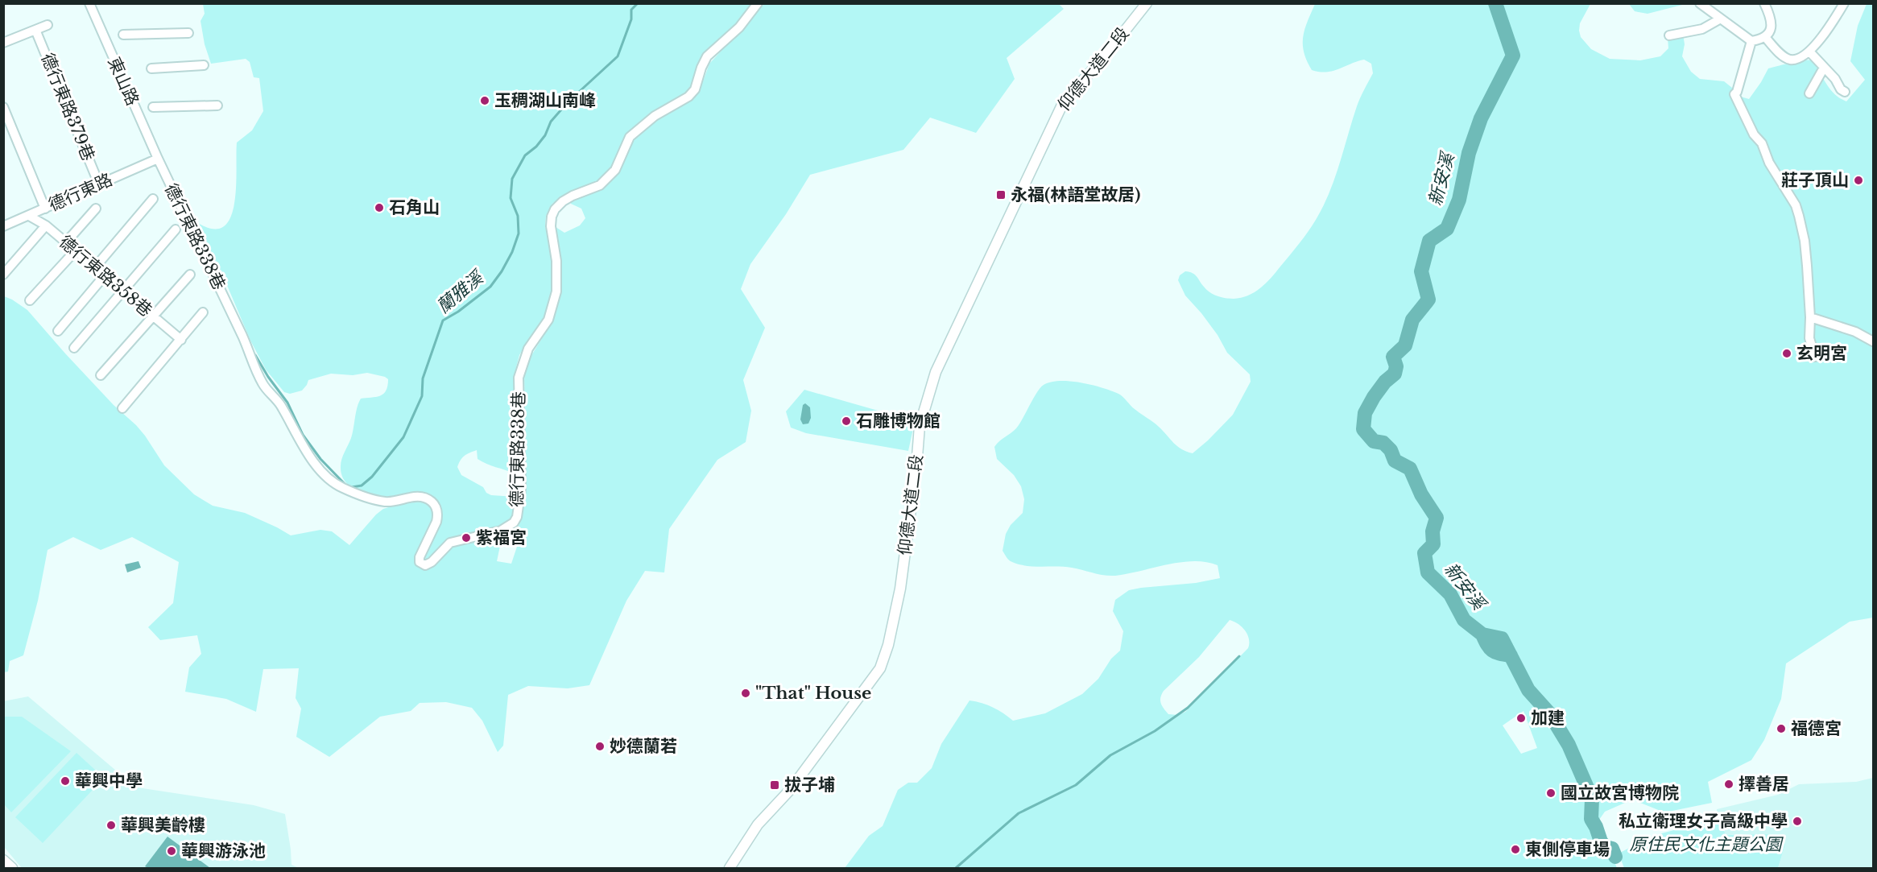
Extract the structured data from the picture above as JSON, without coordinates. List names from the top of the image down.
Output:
{
  "streets": {
    "main road": ["仰德大道二段"],
    "street": [
      "東山路",
      "德行東路379巷",
      "德行東路",
      "德行東路338巷",
      "德行東路358巷"
    ]
  },
  "crossings": [
    ["東山路", "德行東路"],
    ["東山路", "德行東路338巷"],
    ["德行東路379巷", "德行東路"],
    ["德行東路", "德行東路338巷"],
    ["德行東路", "德行東路358巷"]
  ],
  "water": ["新安溪", "蘭雅溪"],
  "parks": ["原住民文化主題公園"],
  "places": {
    "other": [
      "玉稠湖山南峰",
      "莊子頂山",
      "石角山",
      "玄明宮",
      "石雕博物館",
      "紫福宮",
      "\"That\" House",
      "加建",
      "福德宮",
      "妙德蘭若",
      "華興中學",
      "擇善居",
      "國立故宮博物院",
      "私立衛理女子高級中學",
      "華興美齡樓",
      "東側停車場",
      "華興游泳池"
    ],
    "transit": ["永福(林語堂故居)", "拔子埔"]
  }
}
